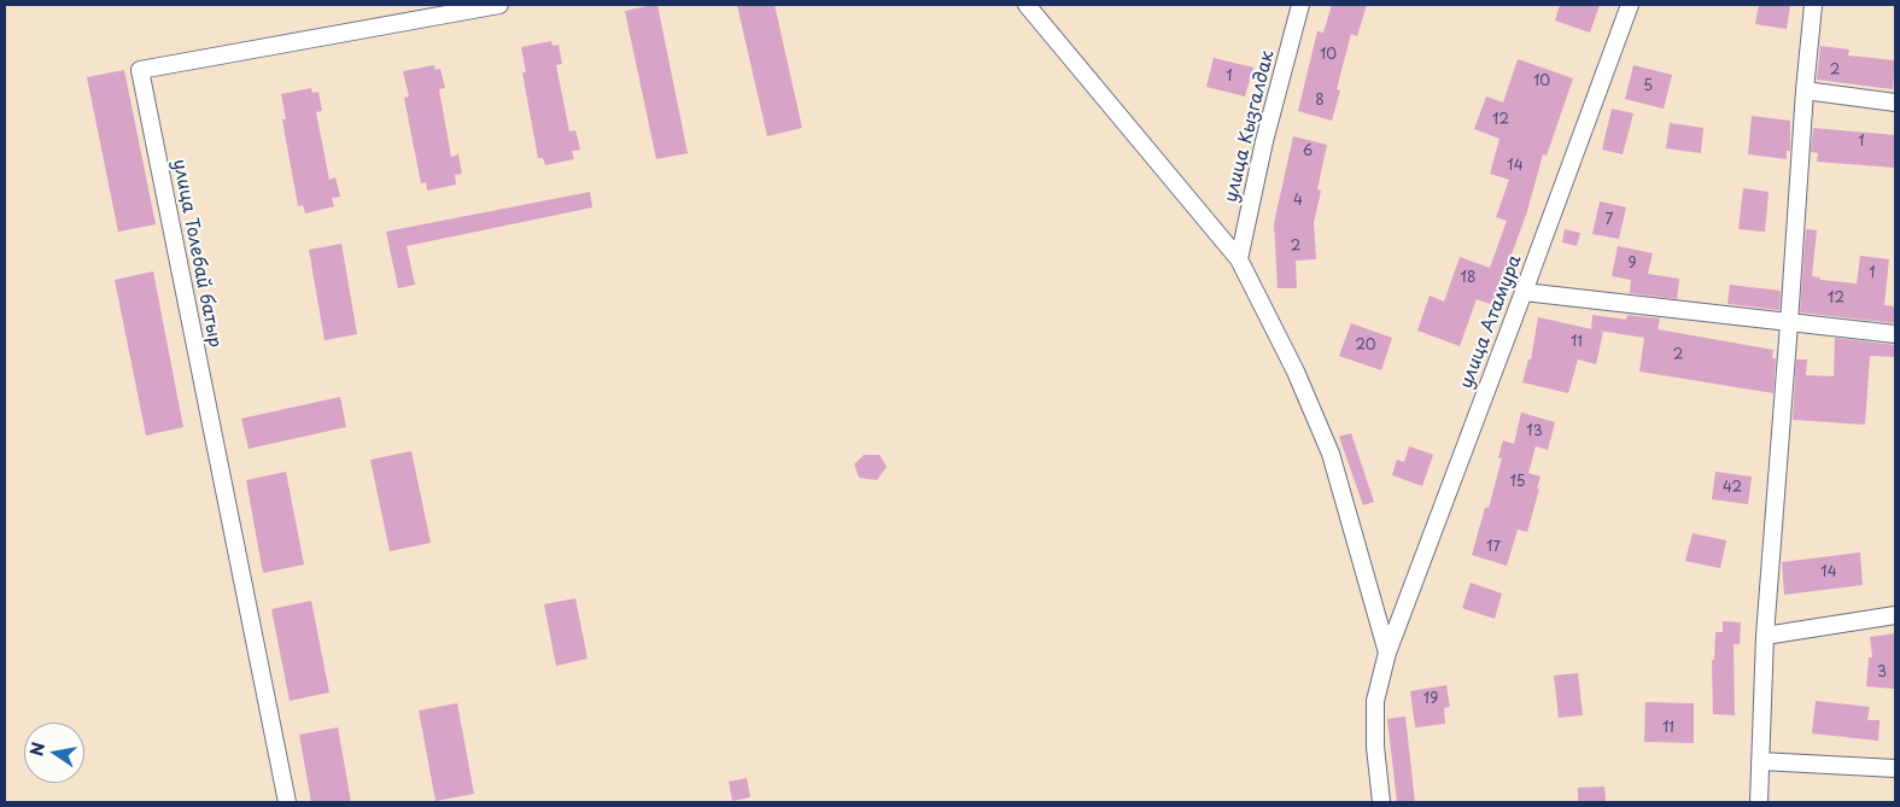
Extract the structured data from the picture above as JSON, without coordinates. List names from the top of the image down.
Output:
{
  "streets": {
    "street": ["улица Кызгалдак", "улица Толебай батыр", "улица Атамура"]
  },
  "house_numbers": [
    "10",
    "2",
    "1",
    "10",
    "5",
    "8",
    "12",
    "1",
    "6",
    "14",
    "4",
    "7",
    "2",
    "9",
    "1",
    "18",
    "12",
    "11",
    "20",
    "2",
    "13",
    "15",
    "42",
    "17",
    "14",
    "3",
    "19",
    "11"
  ],
  "north": "left"
}
